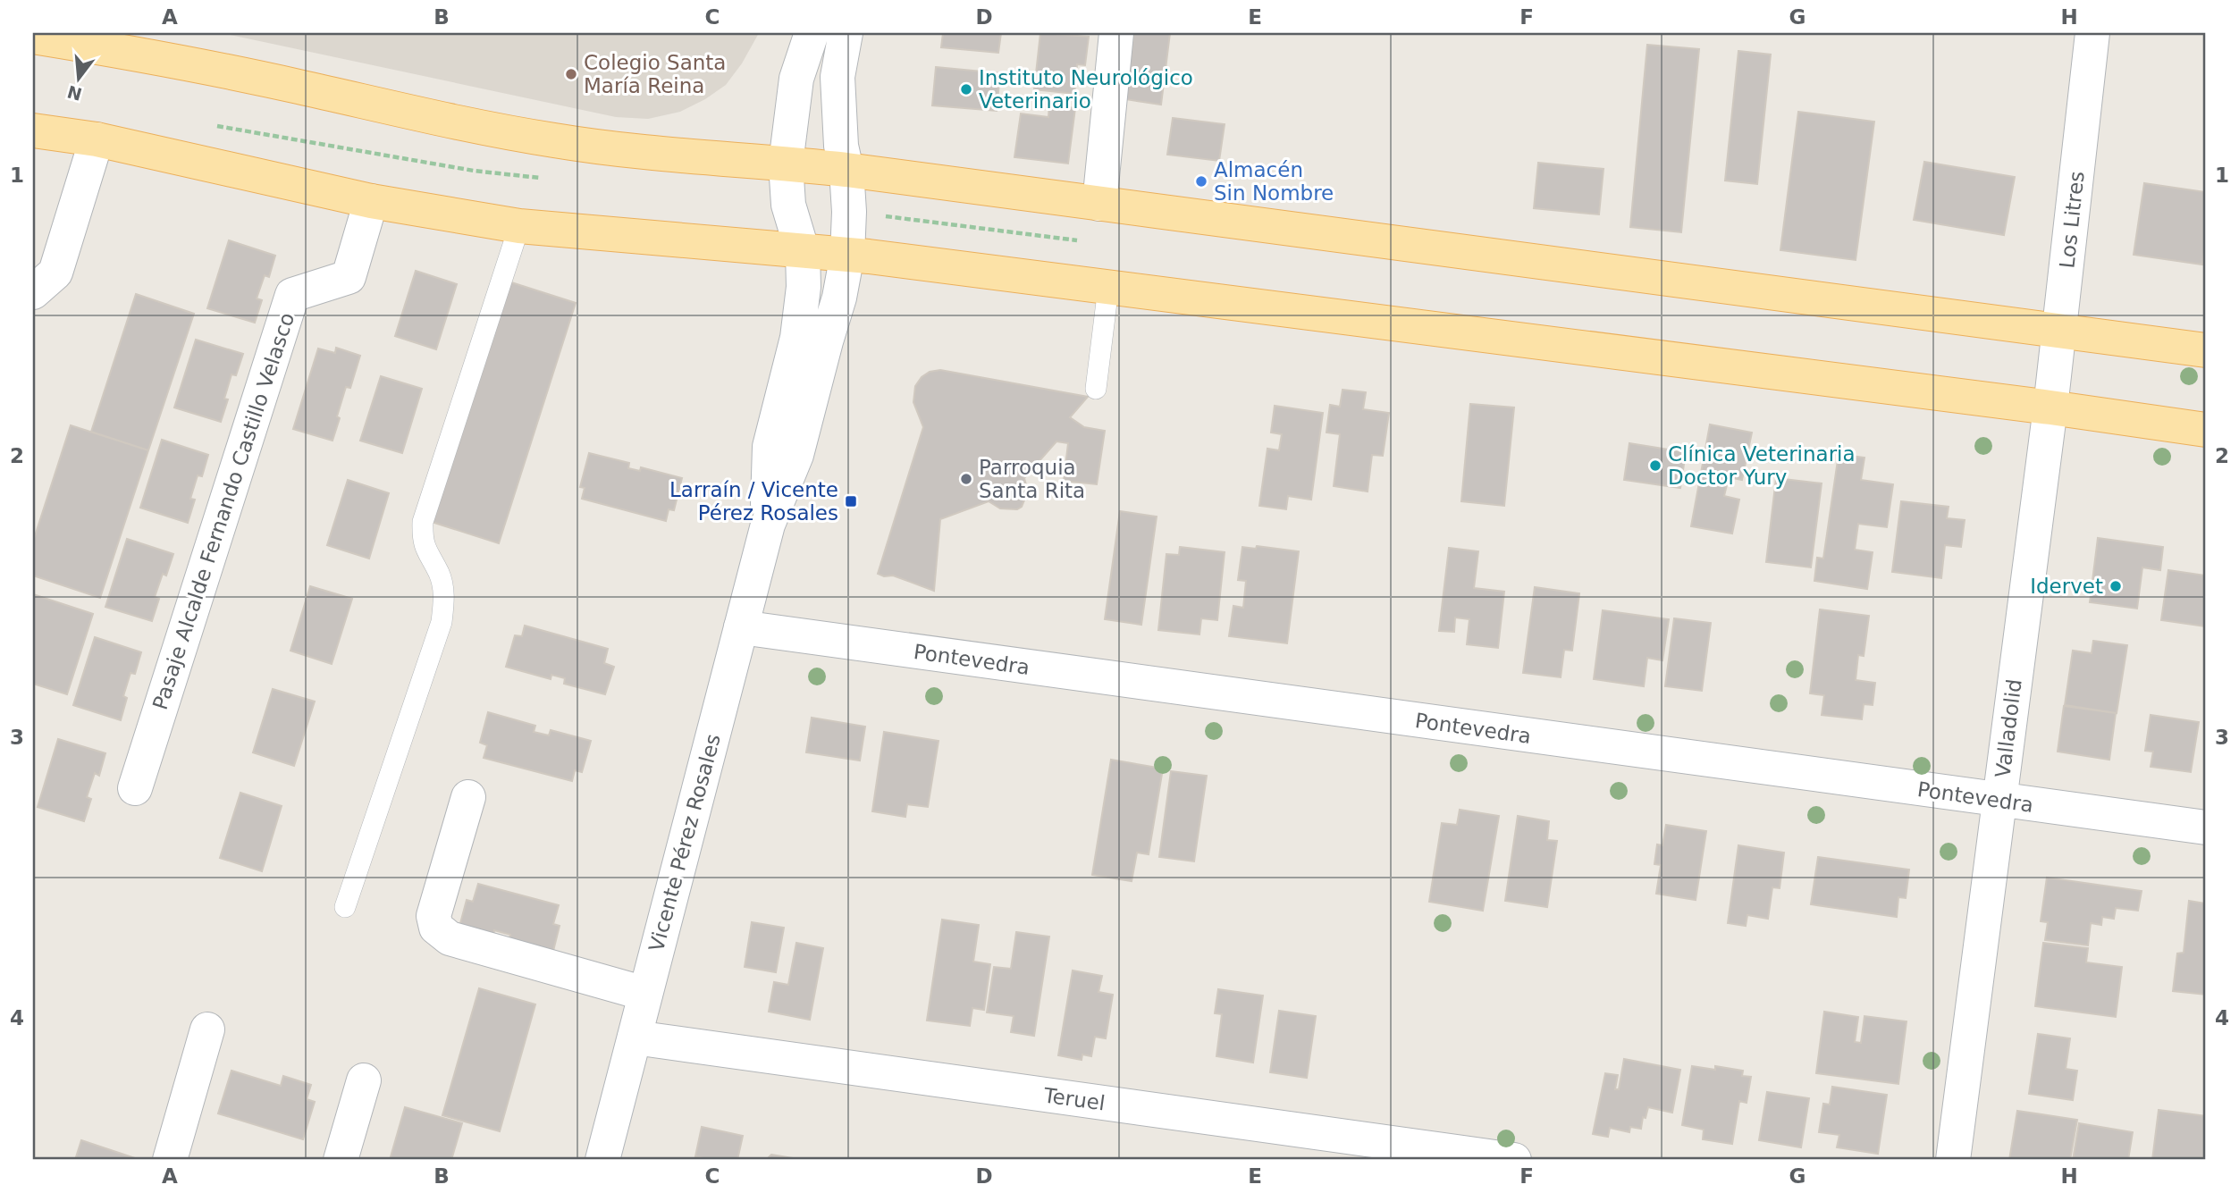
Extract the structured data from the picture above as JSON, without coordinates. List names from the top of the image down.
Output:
{
  "streets": {
    "street": [
      "Los Litres",
      "Pasaje Alcalde Fernando Castillo Velasco",
      "Pontevedra",
      "Valladolid",
      "Vicente Pérez Rosales",
      "Teruel"
    ]
  },
  "crossings": [
    ["Los Litres", "Valladolid"],
    ["Pontevedra", "Valladolid"],
    ["Pontevedra", "Vicente Pérez Rosales"],
    ["Vicente Pérez Rosales", "Teruel"]
  ],
  "places": {
    "other": [
      "Colegio Santa María Reina",
      "Instituto Neurológico Veterinario",
      "Almacén Sin Nombre",
      "Clínica Veterinaria Doctor Yury",
      "Parroquia Santa Rita",
      "Idervet"
    ],
    "transit": ["Larraín / Vicente Pérez Rosales"]
  },
  "north": "bottom",
  "grid": {
    "columns": [
      "A",
      "B",
      "C",
      "D",
      "E",
      "F",
      "G",
      "H"
    ],
    "rows": [
      "1",
      "2",
      "3",
      "4"
    ]
  }
}
